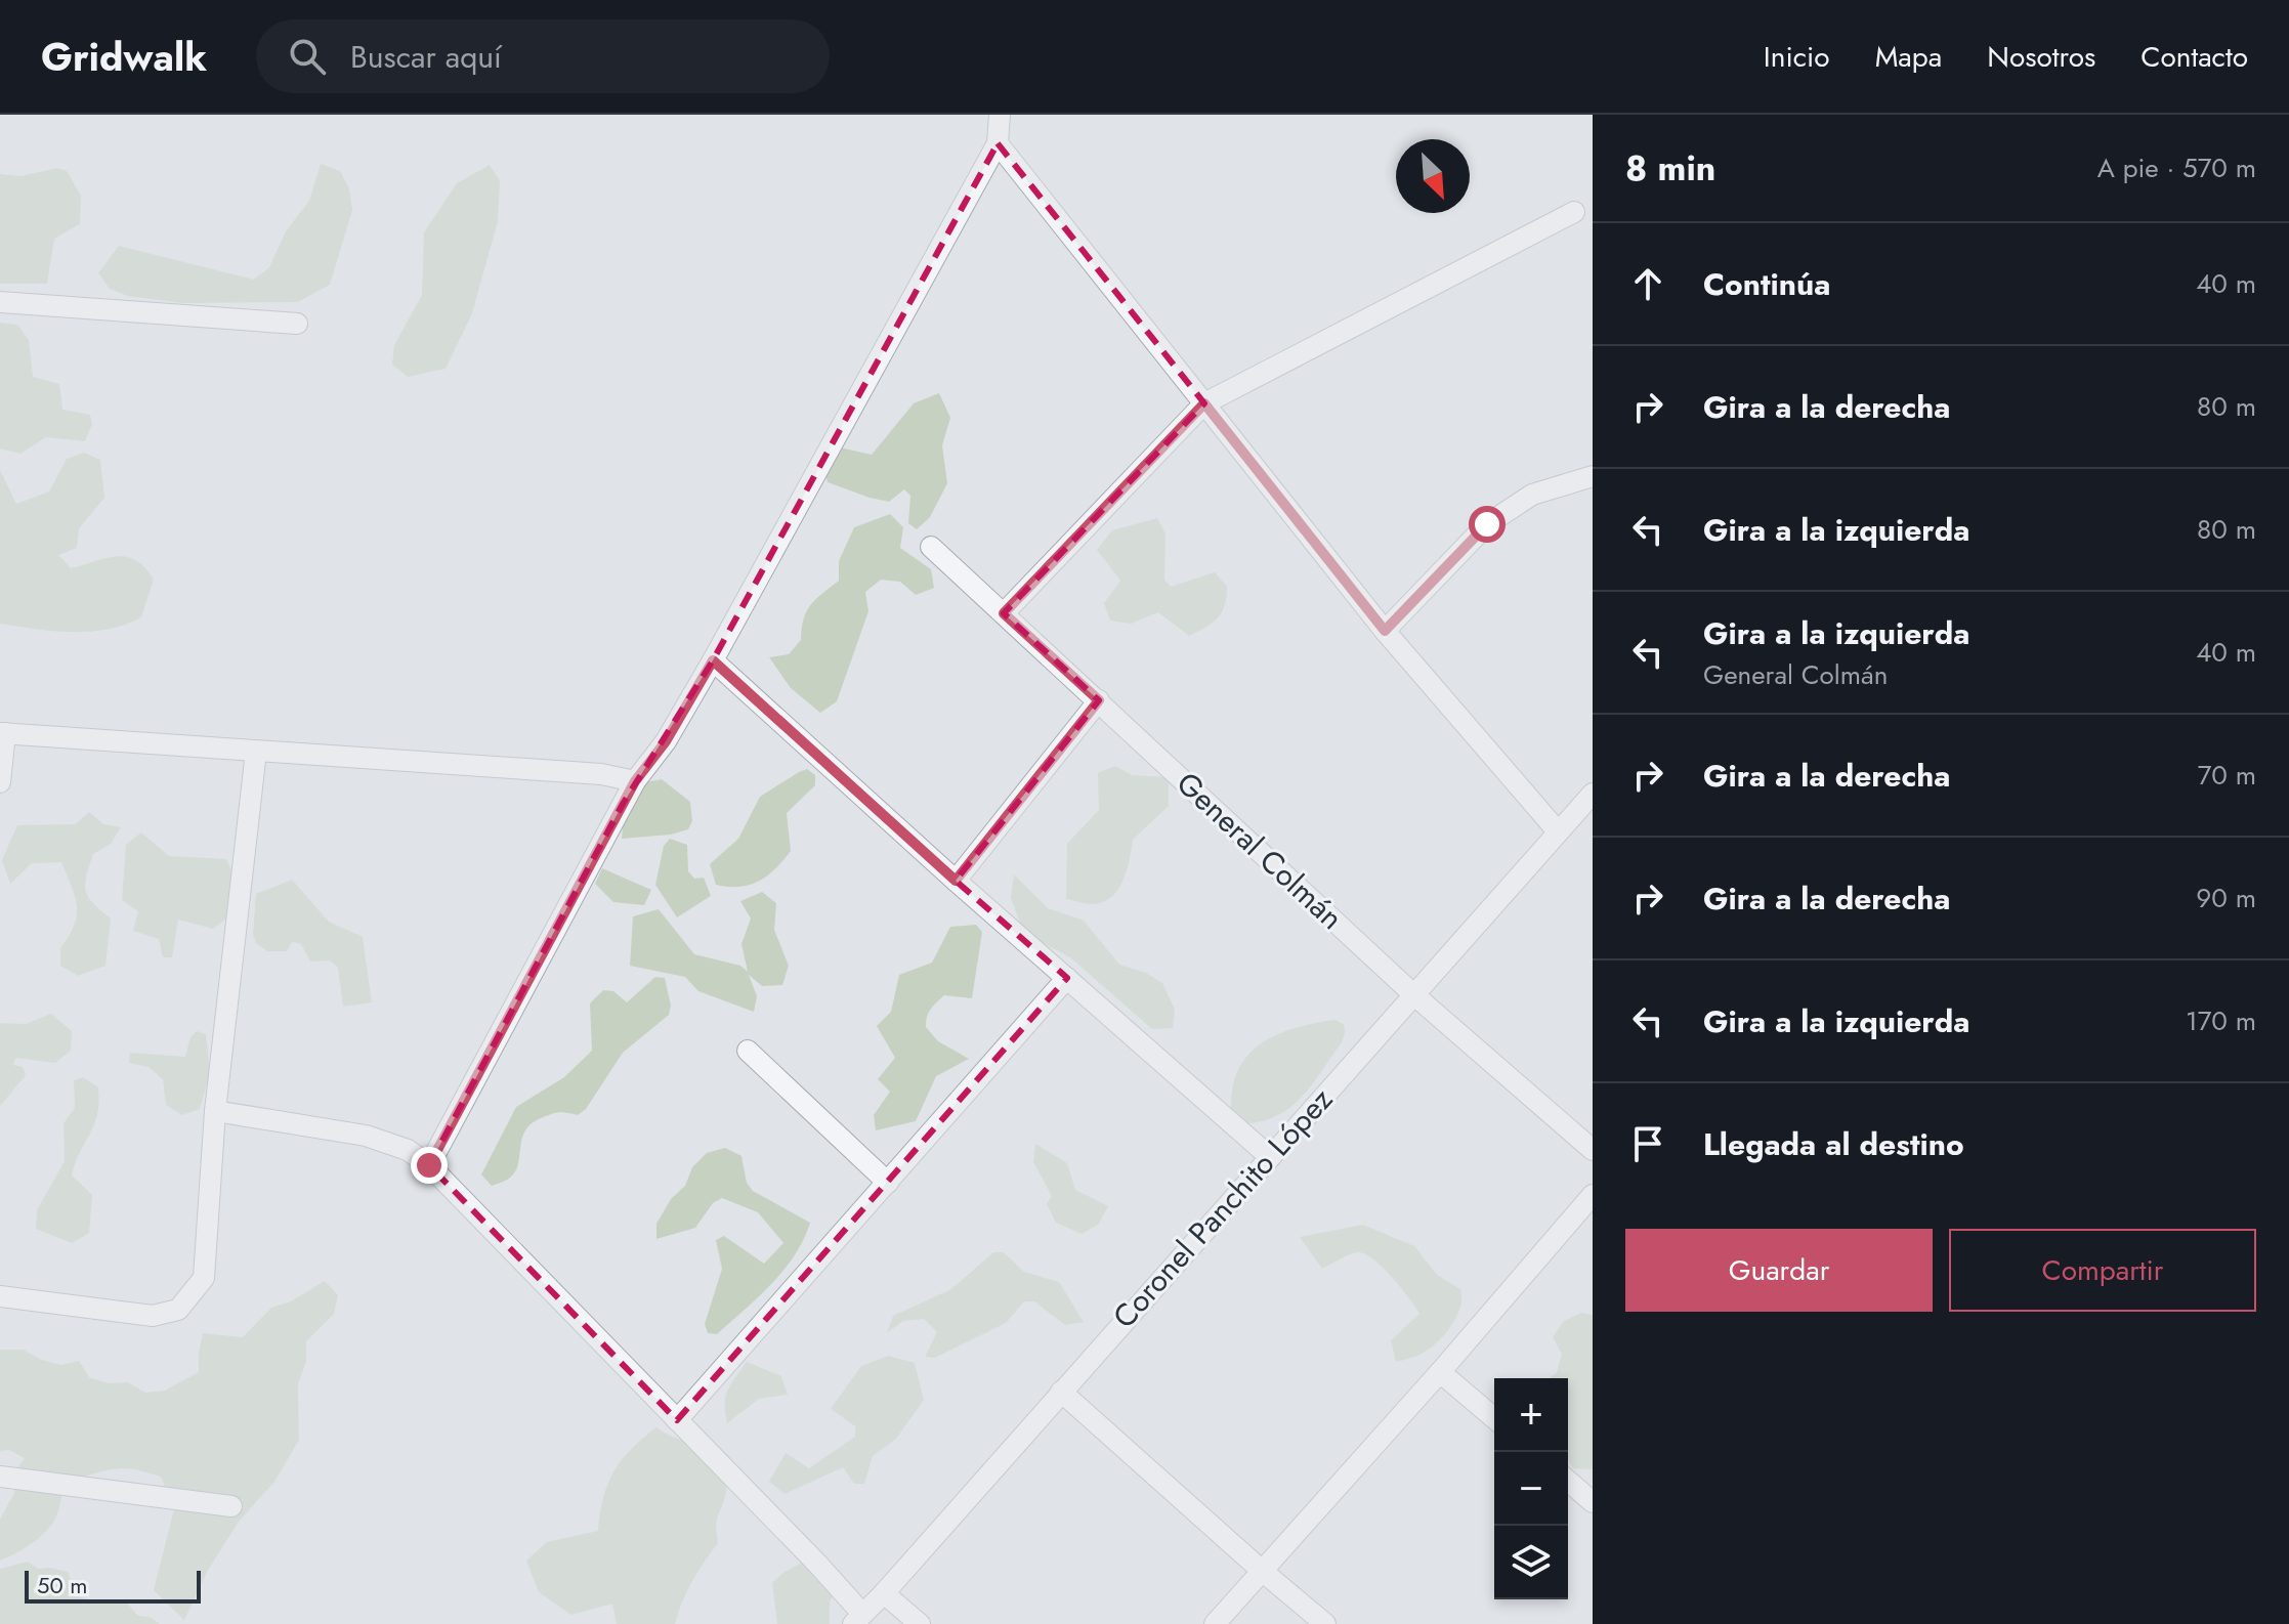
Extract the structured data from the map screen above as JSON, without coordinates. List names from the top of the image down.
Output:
{
  "streets": {
    "street": ["General Colmán", "Coronel Panchito López"]
  },
  "crossings": [
    ["General Colmán", "Coronel Panchito López"]
  ],
  "scale_bar": "50 m",
  "north": "bottom right",
  "page": {
    "header": "Gridwalk",
    "search": "Buscar aquí",
    "nav": [
      "Inicio",
      "Mapa",
      "Nosotros",
      "Contacto"
    ],
    "heading": ["8 min", "A pie · 570 m"],
    "list": [
      ["Continúa", "40 m"],
      ["Gira a la derecha", "80 m"],
      ["Gira a la izquierda", "80 m"],
      ["Gira a la izquierda", "General Colmán", "40 m"],
      ["Gira a la derecha", "70 m"],
      ["Gira a la derecha", "90 m"],
      ["Gira a la izquierda", "170 m"],
      "Llegada al destino"
    ],
    "buttons": ["Guardar", "Compartir"],
    "map_buttons": ["+", "−"],
    "scale": "50 m"
  }
}
